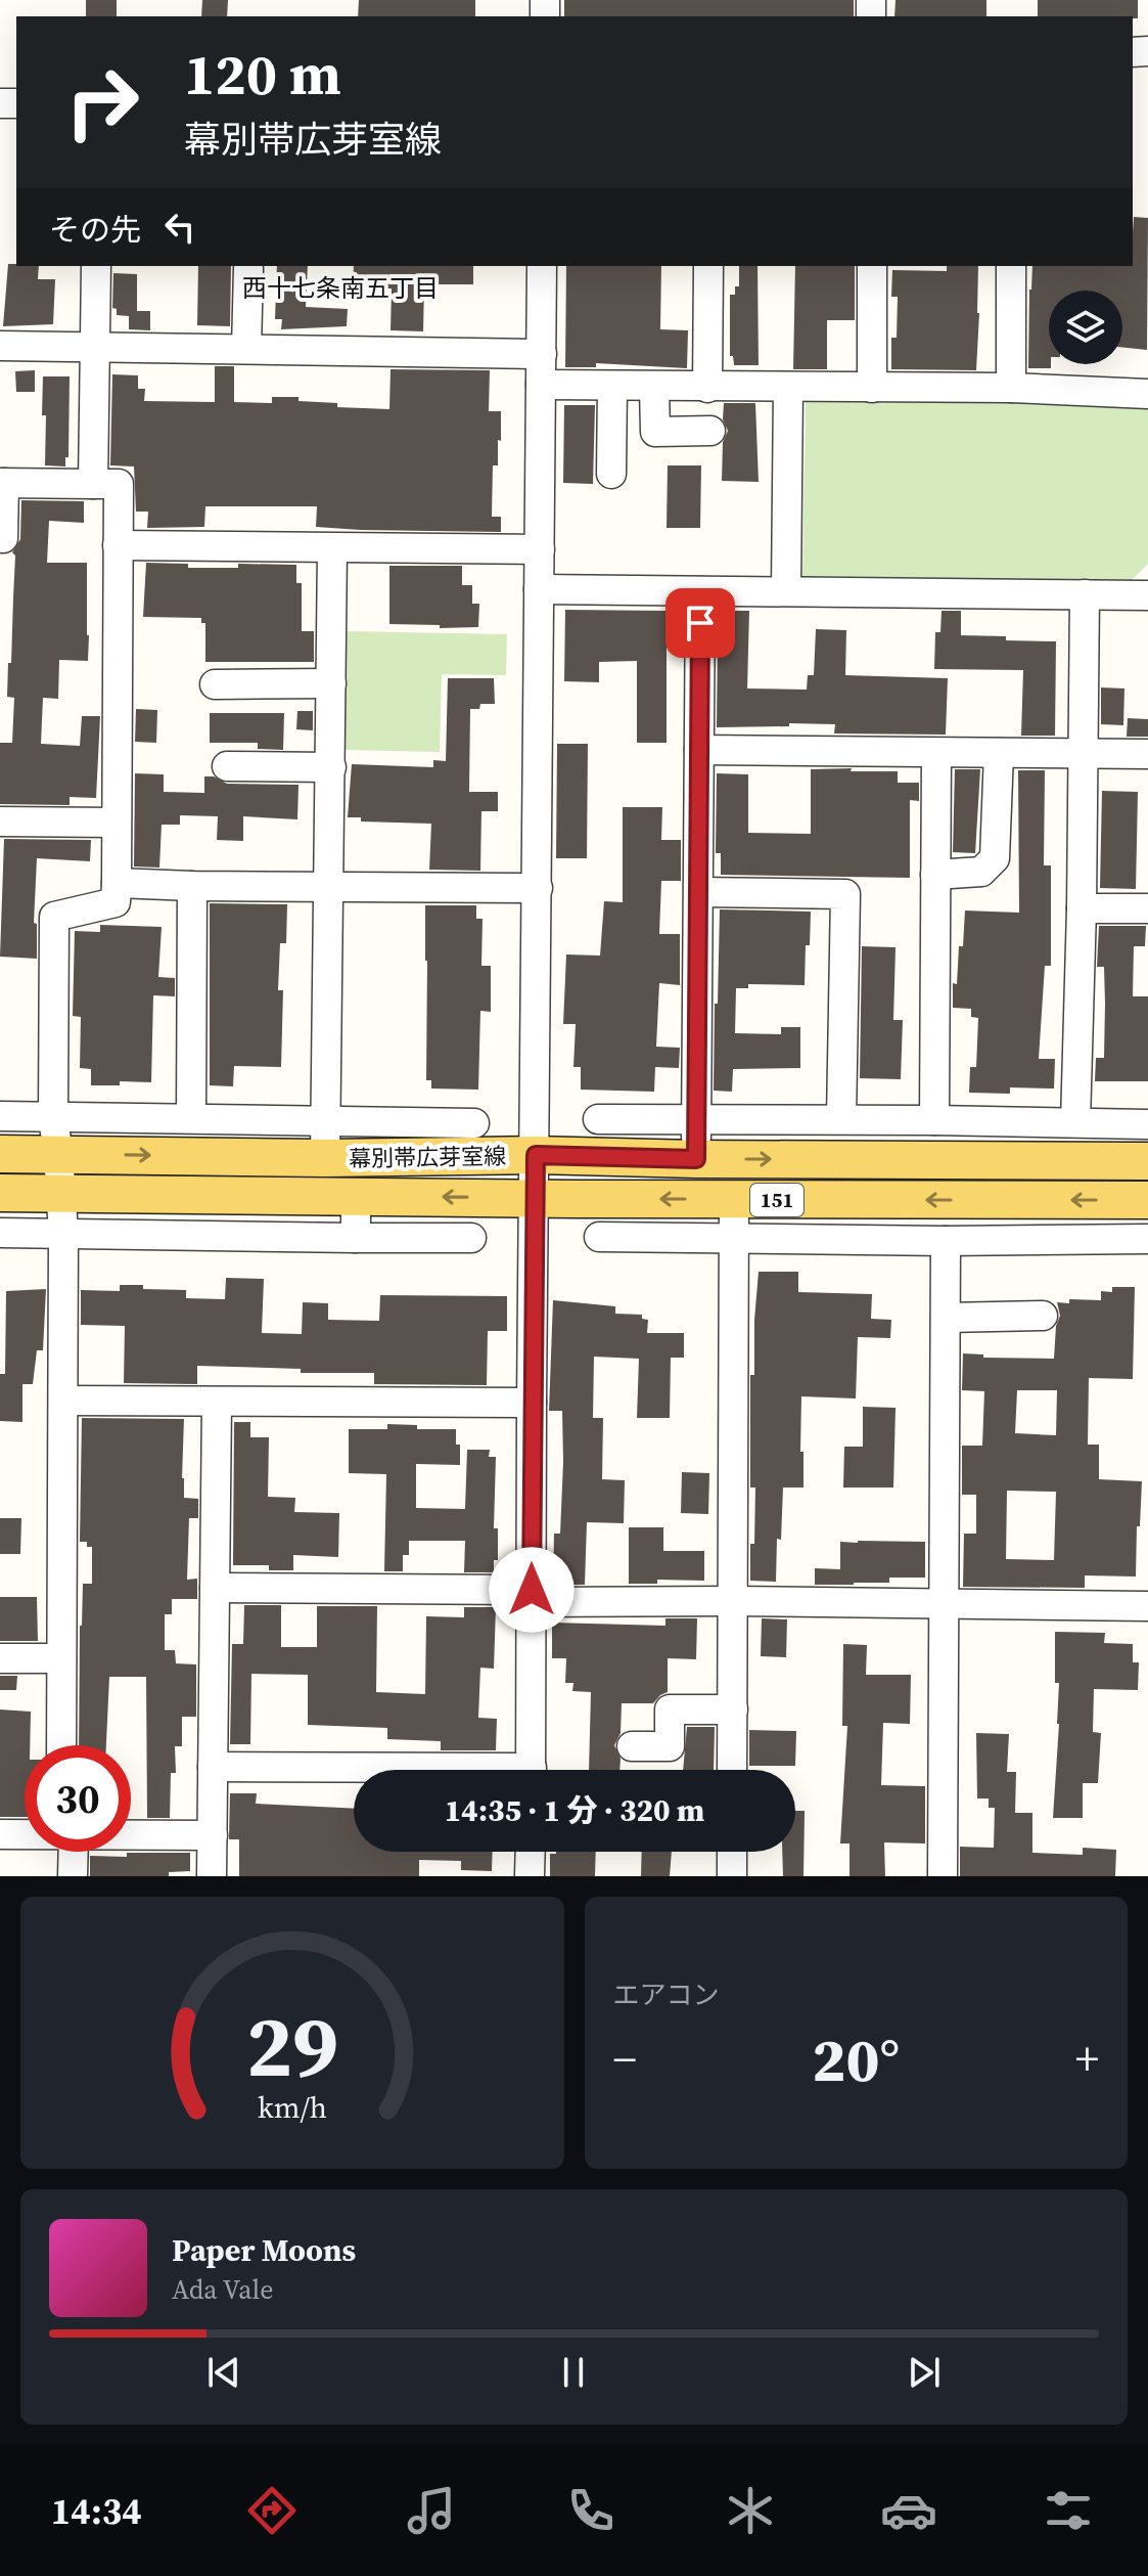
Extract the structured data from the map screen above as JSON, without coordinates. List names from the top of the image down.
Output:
{
  "streets": {
    "main road": ["幕別帯広芽室線", "151"]
  },
  "districts": ["西十七条南五丁目"],
  "page": {
    "turn": ["120 m", "幕別帯広芽室線"],
    "then": "その先",
    "limit": "30",
    "trip": "14:35 · 1 分 · 320 m",
    "tile": "エアコン",
    "heat": ["−", "20°", "+"],
    "song": ["Paper Moons", "Ada Vale"],
    "tabs": "14:34",
    "gauge": ["29", "km/h"]
  }
}
